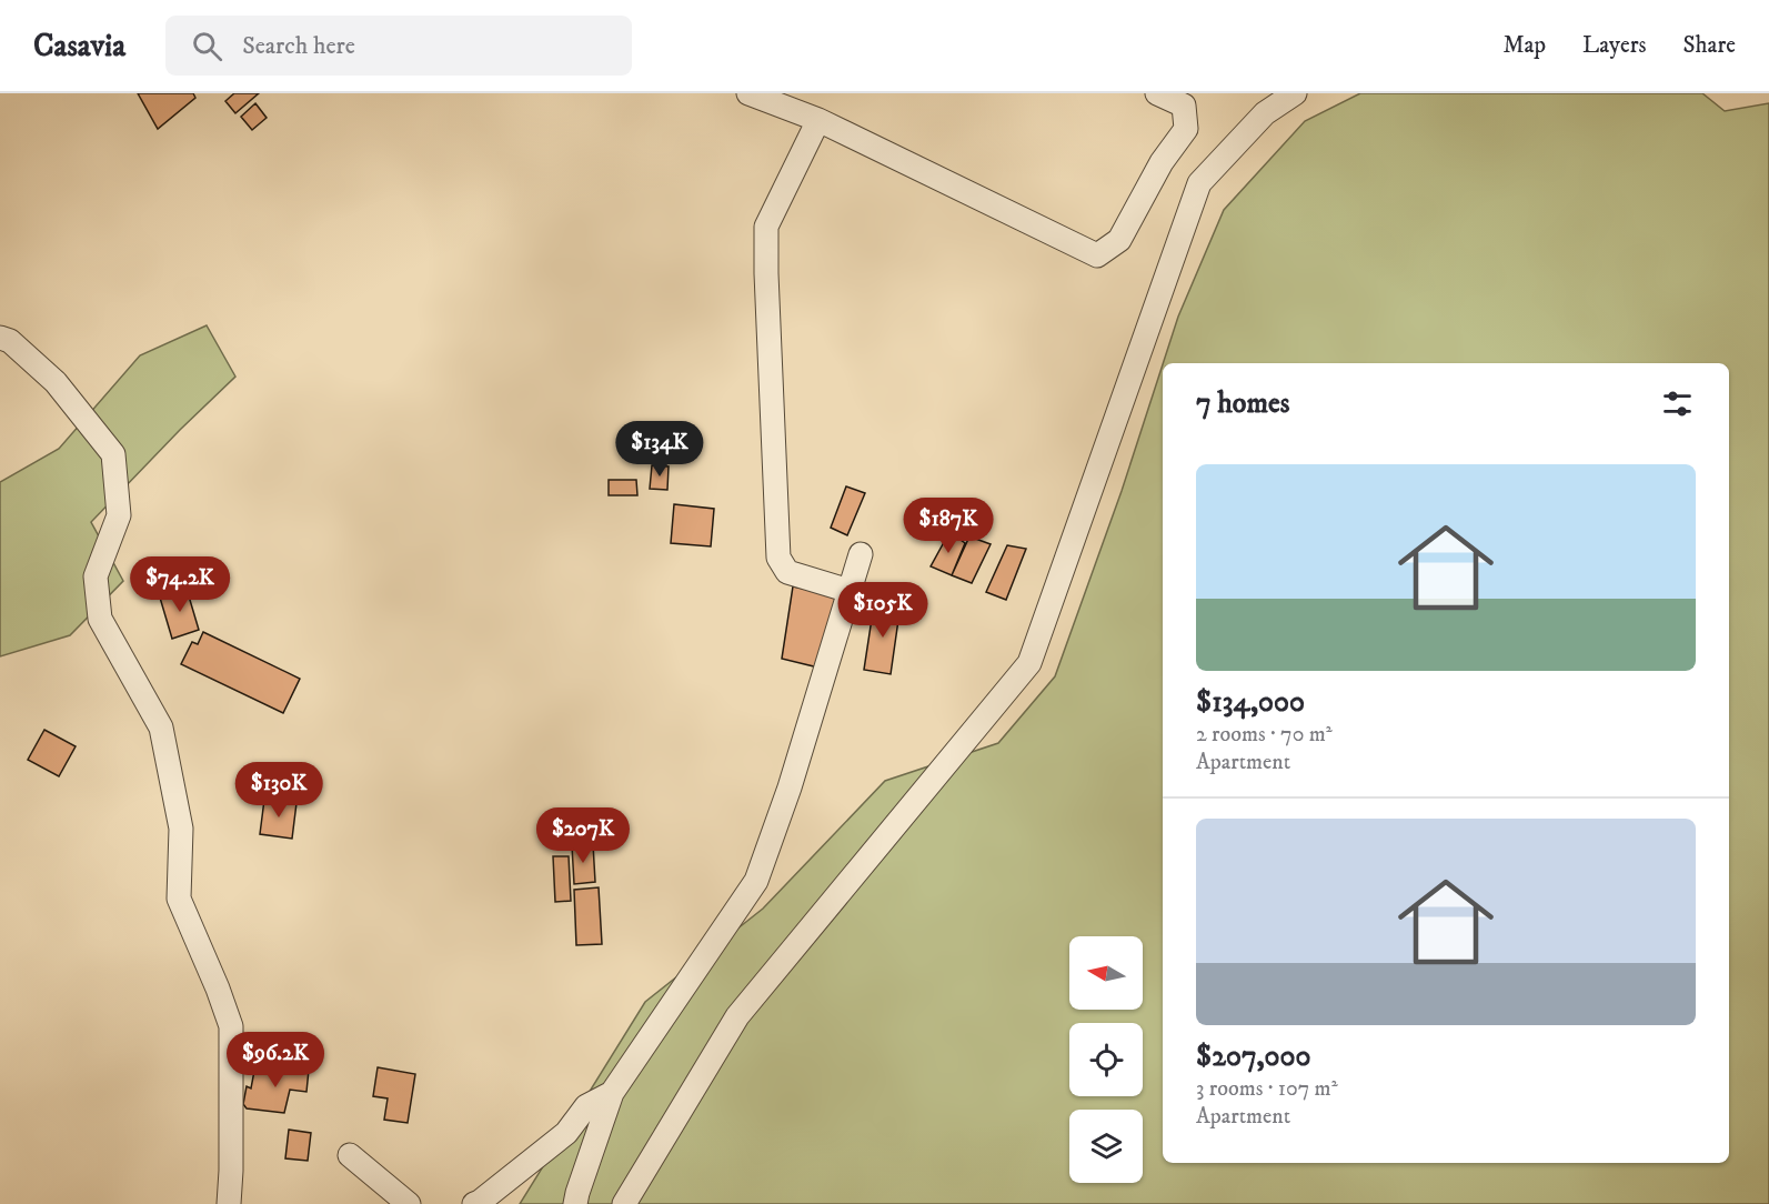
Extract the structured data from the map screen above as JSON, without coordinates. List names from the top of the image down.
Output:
{
  "north": "left",
  "page": {
    "header": "Casavia",
    "search": "Search here",
    "nav": ["Map", "Layers", "Share"],
    "heading": "7 homes",
    "price": [
      "$134K",
      "$187K",
      "$74.2K",
      "$105K",
      "$130K",
      "$207K",
      "$96.2K"
    ],
    "list": [
      {
        "name": "$134,000",
        "note": "2 rooms · 70 m² · Apartment"
      },
      {
        "name": "$207,000",
        "note": "3 rooms · 107 m² · Apartment"
      }
    ]
  }
}
